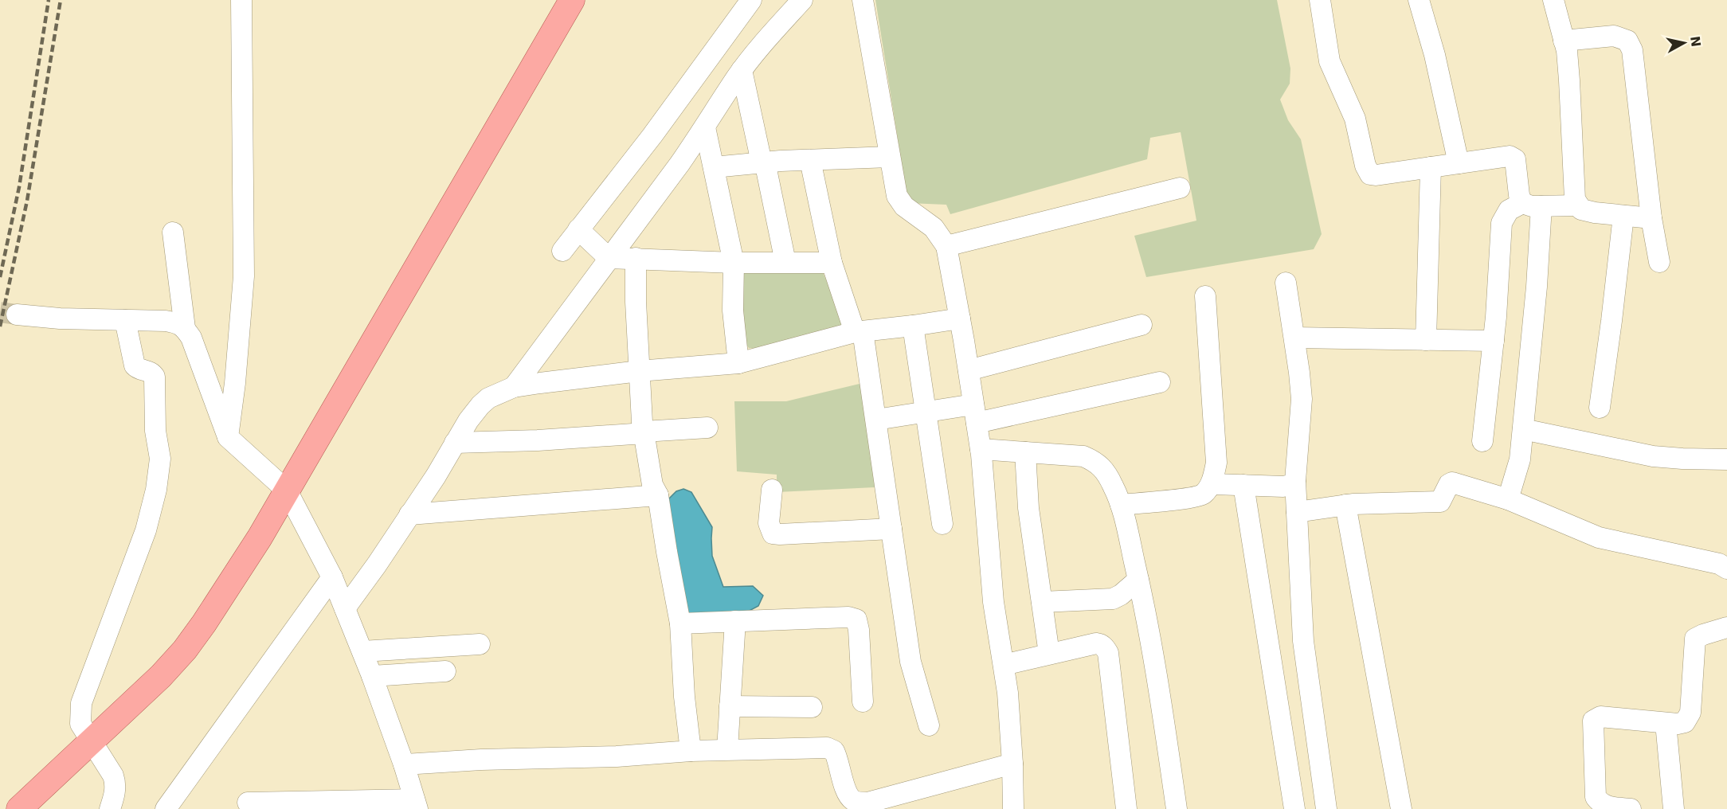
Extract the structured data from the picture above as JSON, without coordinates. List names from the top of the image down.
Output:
{
  "north": "right"
}
